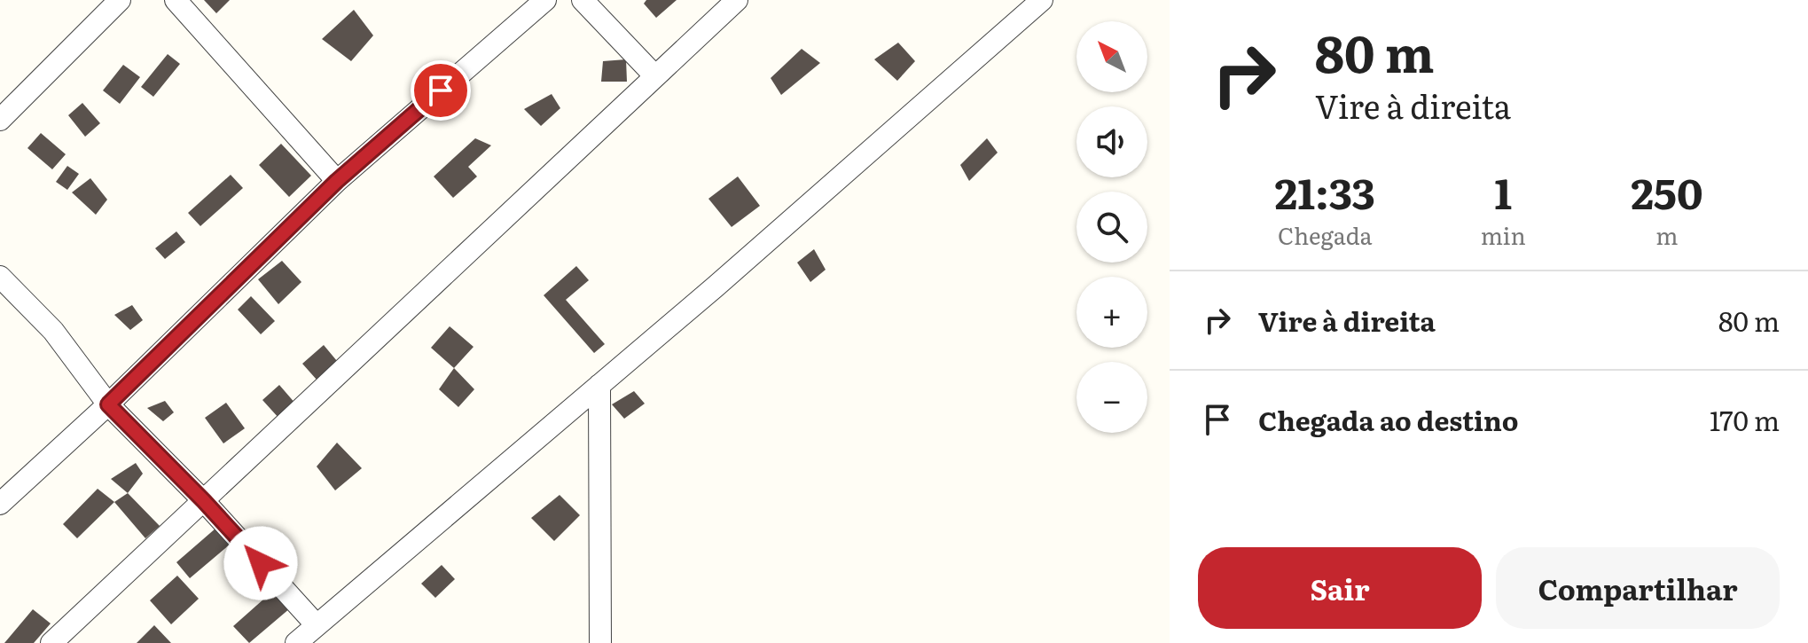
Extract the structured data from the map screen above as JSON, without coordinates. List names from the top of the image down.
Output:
{
  "north": "top left",
  "page": {
    "turn": ["80 m", "Vire à direita"],
    "map_buttons": ["+", "−"],
    "eta": [
      "21:33",
      "Chegada",
      "1",
      "min",
      "250",
      "m"
    ],
    "list": [
      {
        "name": "Vire à direita",
        "value": "80 m"
      },
      {
        "name": "Chegada ao destino",
        "value": "170 m"
      }
    ],
    "buttons": ["Sair", "Compartilhar"]
  }
}
